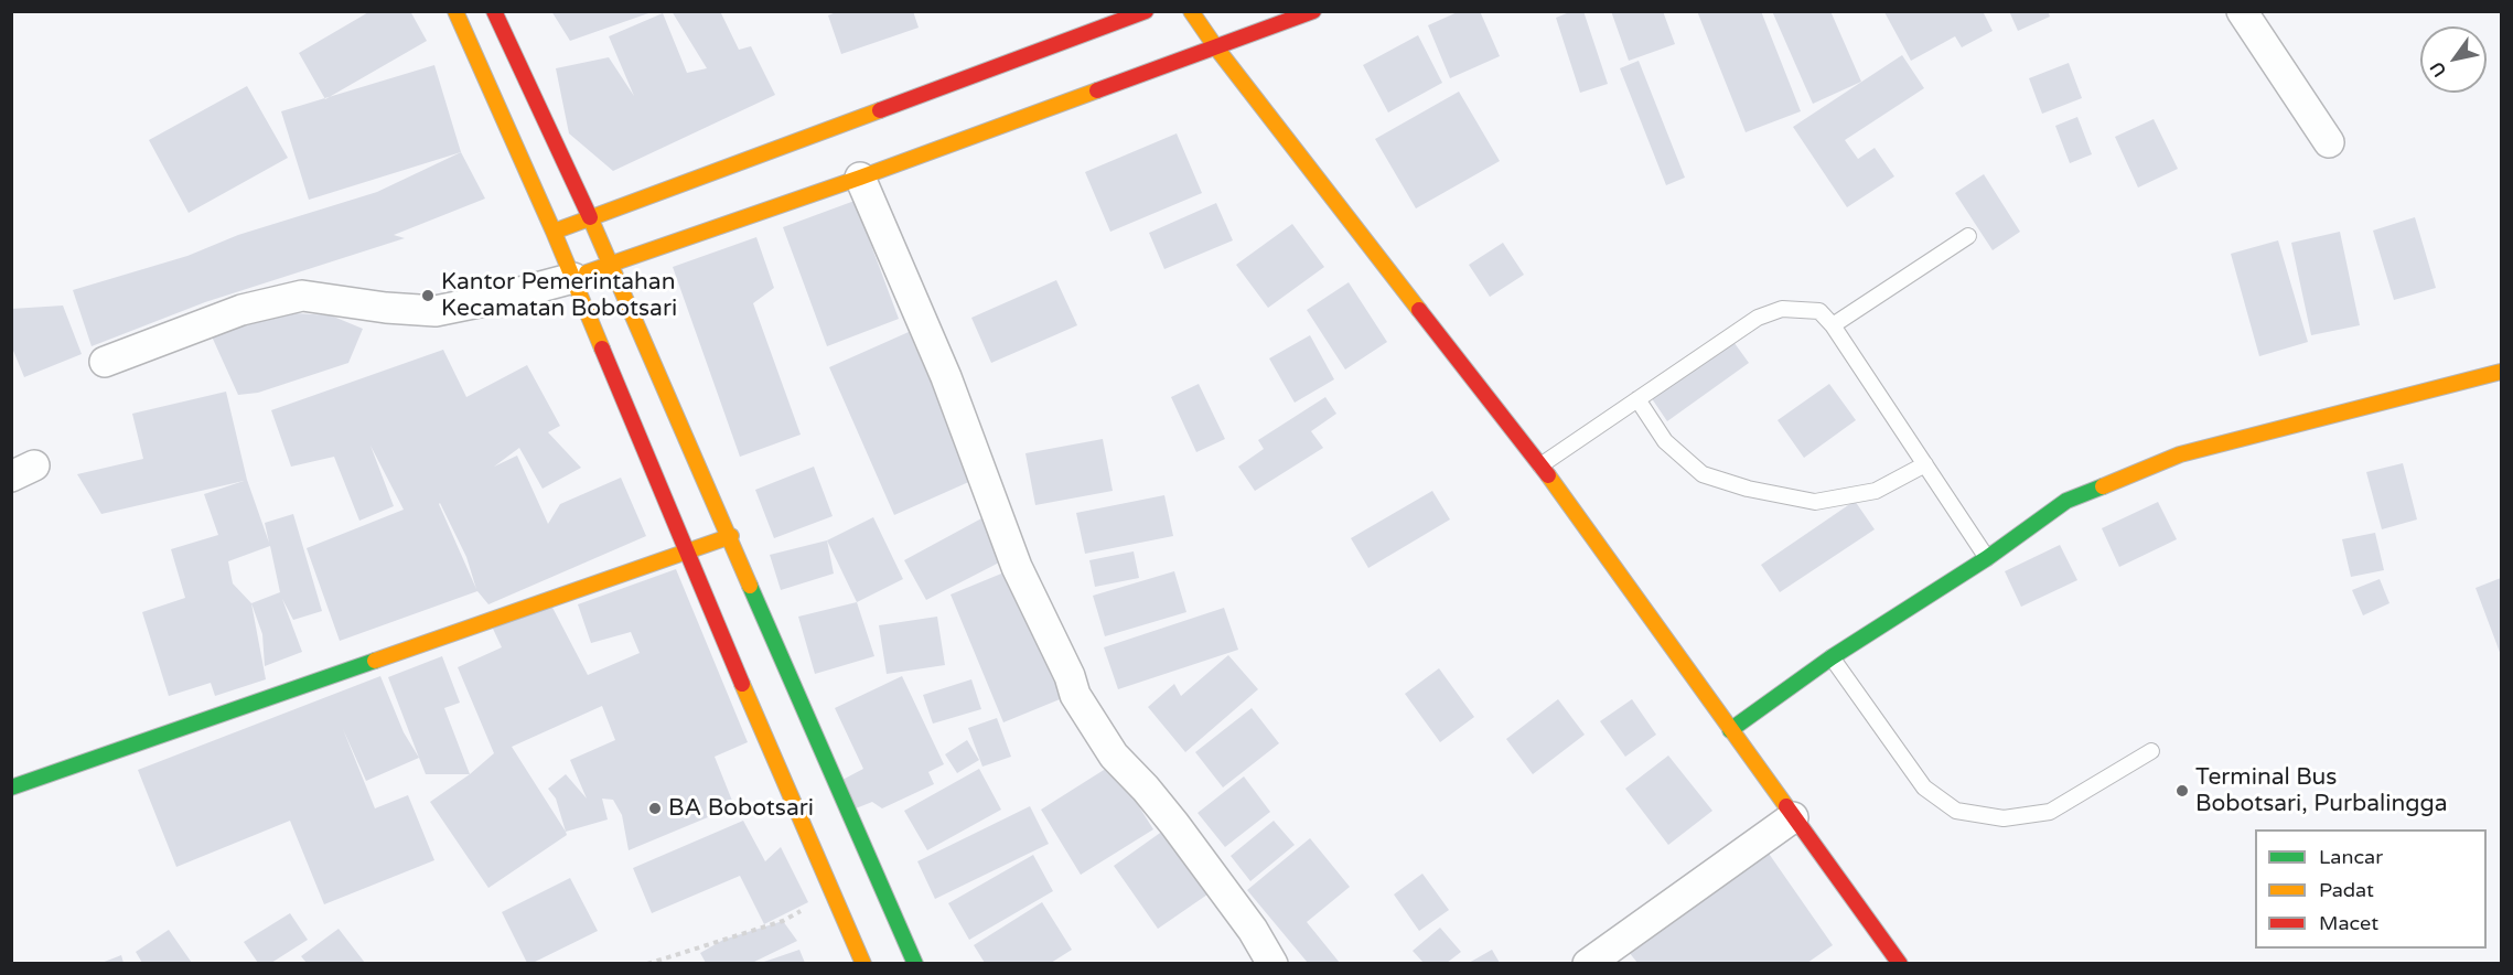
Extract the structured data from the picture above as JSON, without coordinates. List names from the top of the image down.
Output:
{
  "places": ["Kantor Pemerintahan Kecamatan Bobotsari", "Terminal Bus Bobotsari, Purbalingga", "BA Bobotsari"],
  "legend": ["Lancar", "Padat", "Macet"],
  "north": "bottom left"
}
